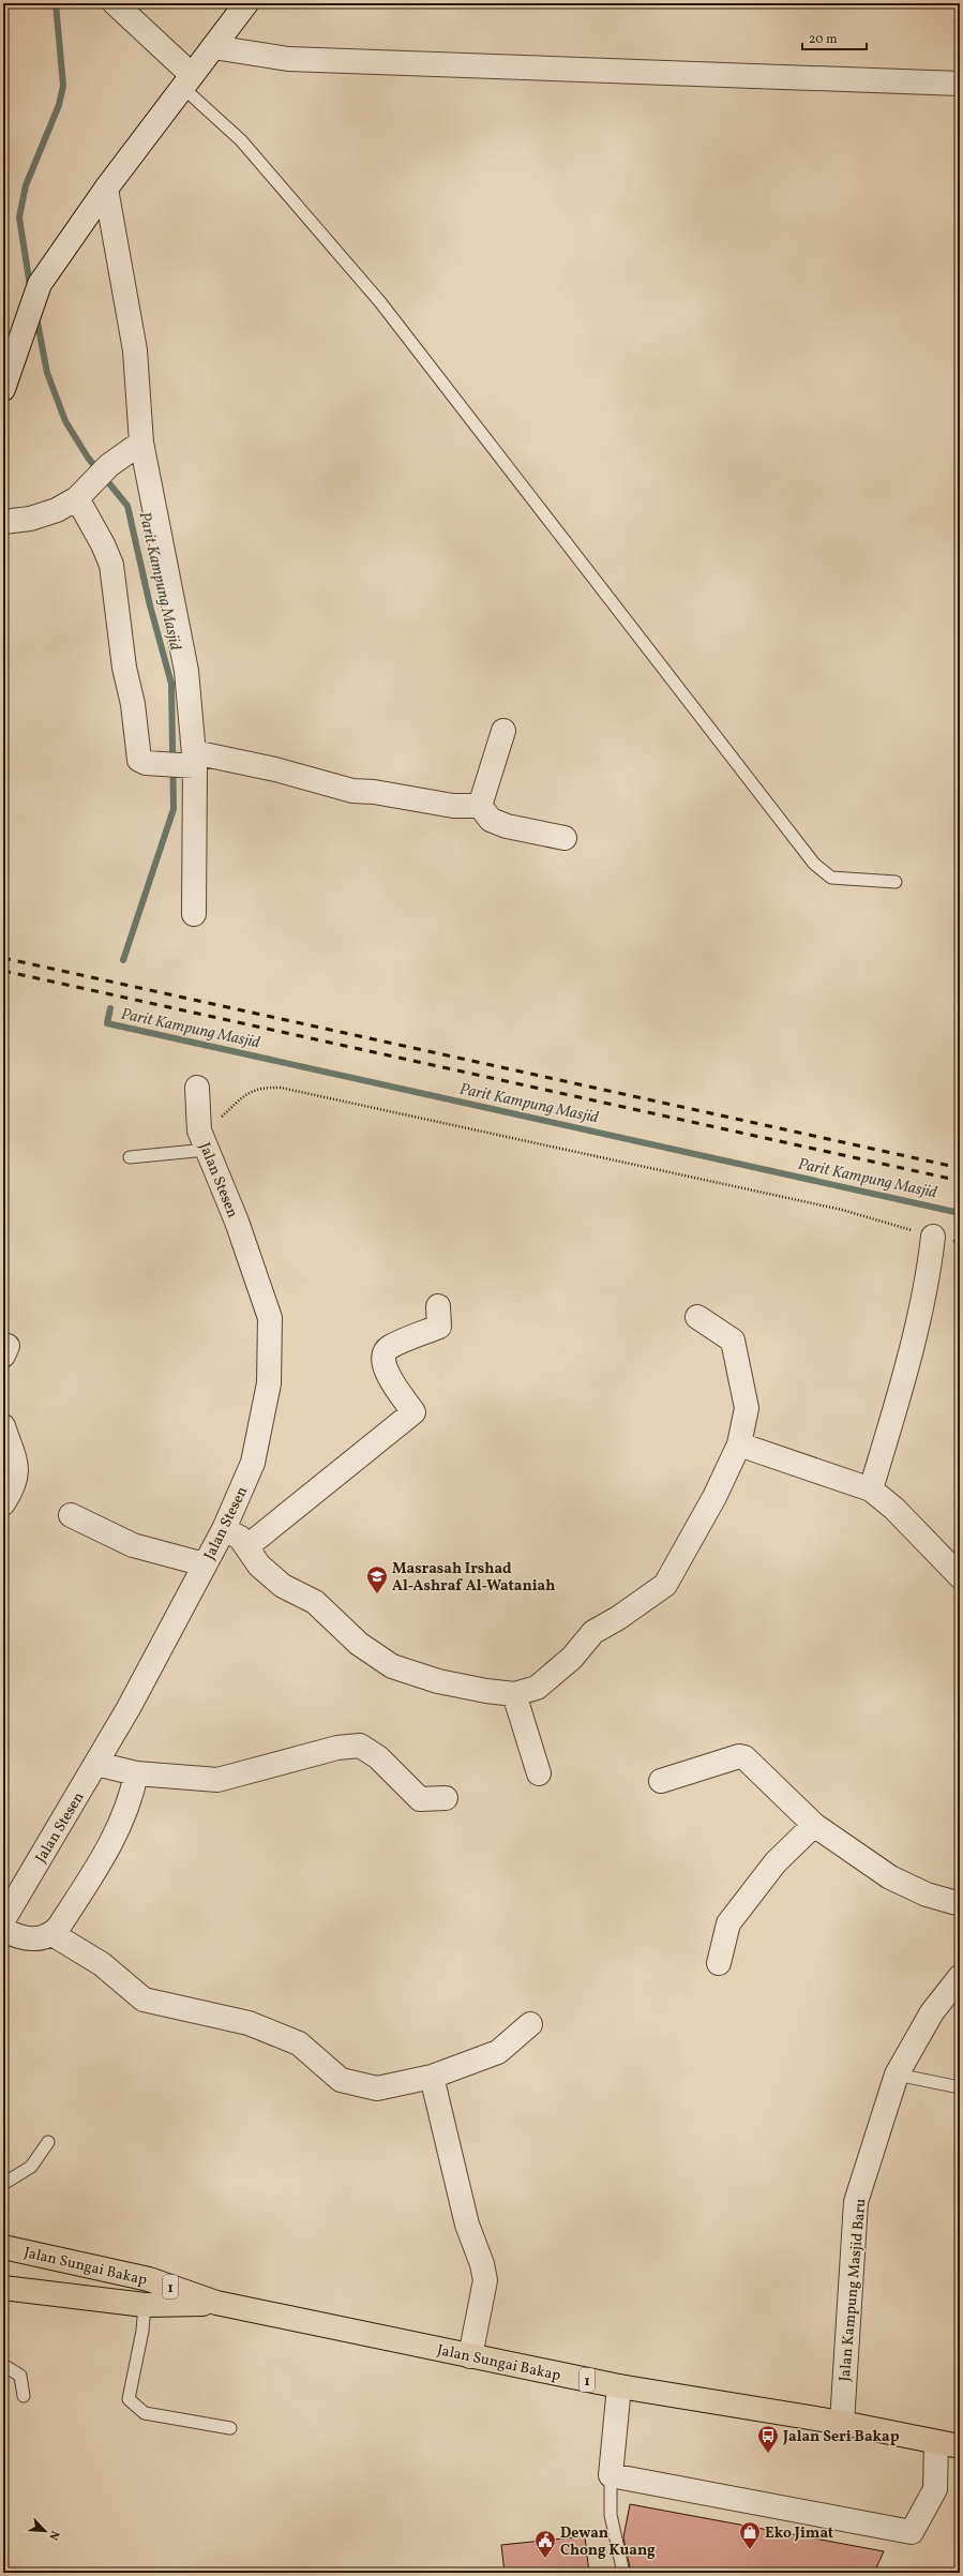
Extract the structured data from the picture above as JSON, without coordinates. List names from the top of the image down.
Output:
{
  "streets": {
    "highway": ["Jalan Sungai Bakap", "1"],
    "street": ["Jalan Stesen", "Jalan Kampung Masjid Baru"]
  },
  "crossings": [
    ["Jalan Sungai Bakap", "Jalan Kampung Masjid Baru"]
  ],
  "water": ["Parit Kampung Masjid"],
  "places": {
    "school or university": ["Masrasah Irshad Al-Ashraf Al-Wataniah"],
    "bus stop": ["Jalan Seri Bakap"],
    "shop": ["Eko Jimat"],
    "public building": ["Dewan Chong Kuang"]
  },
  "scale_bar": "20 m",
  "north": "bottom right"
}
